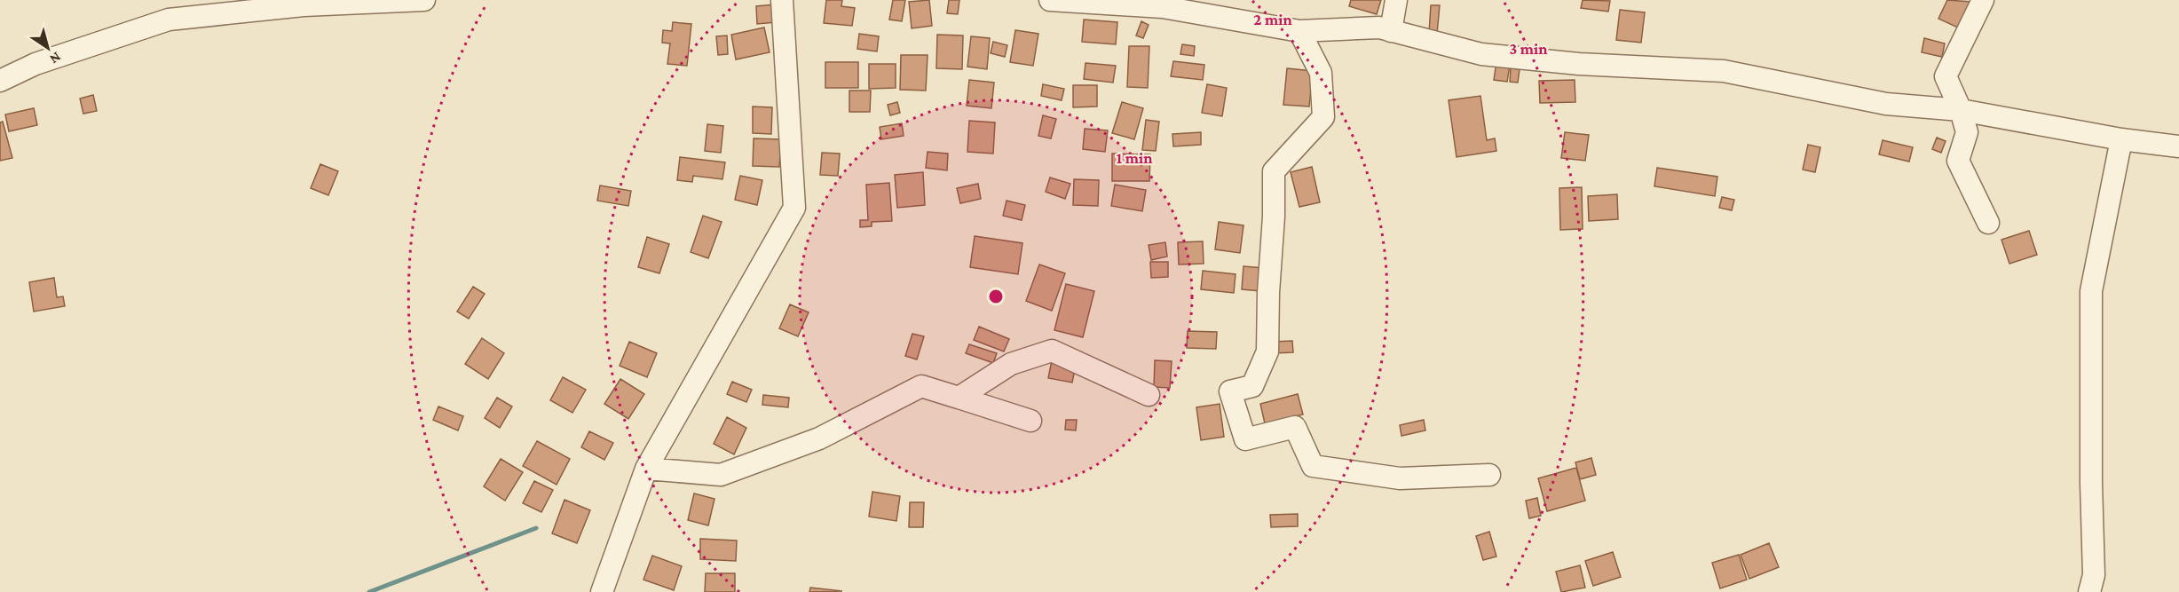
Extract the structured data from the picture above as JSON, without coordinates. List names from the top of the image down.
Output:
{
  "north": "bottom right",
  "rings": ["2 min", "3 min", "1 min"]
}
